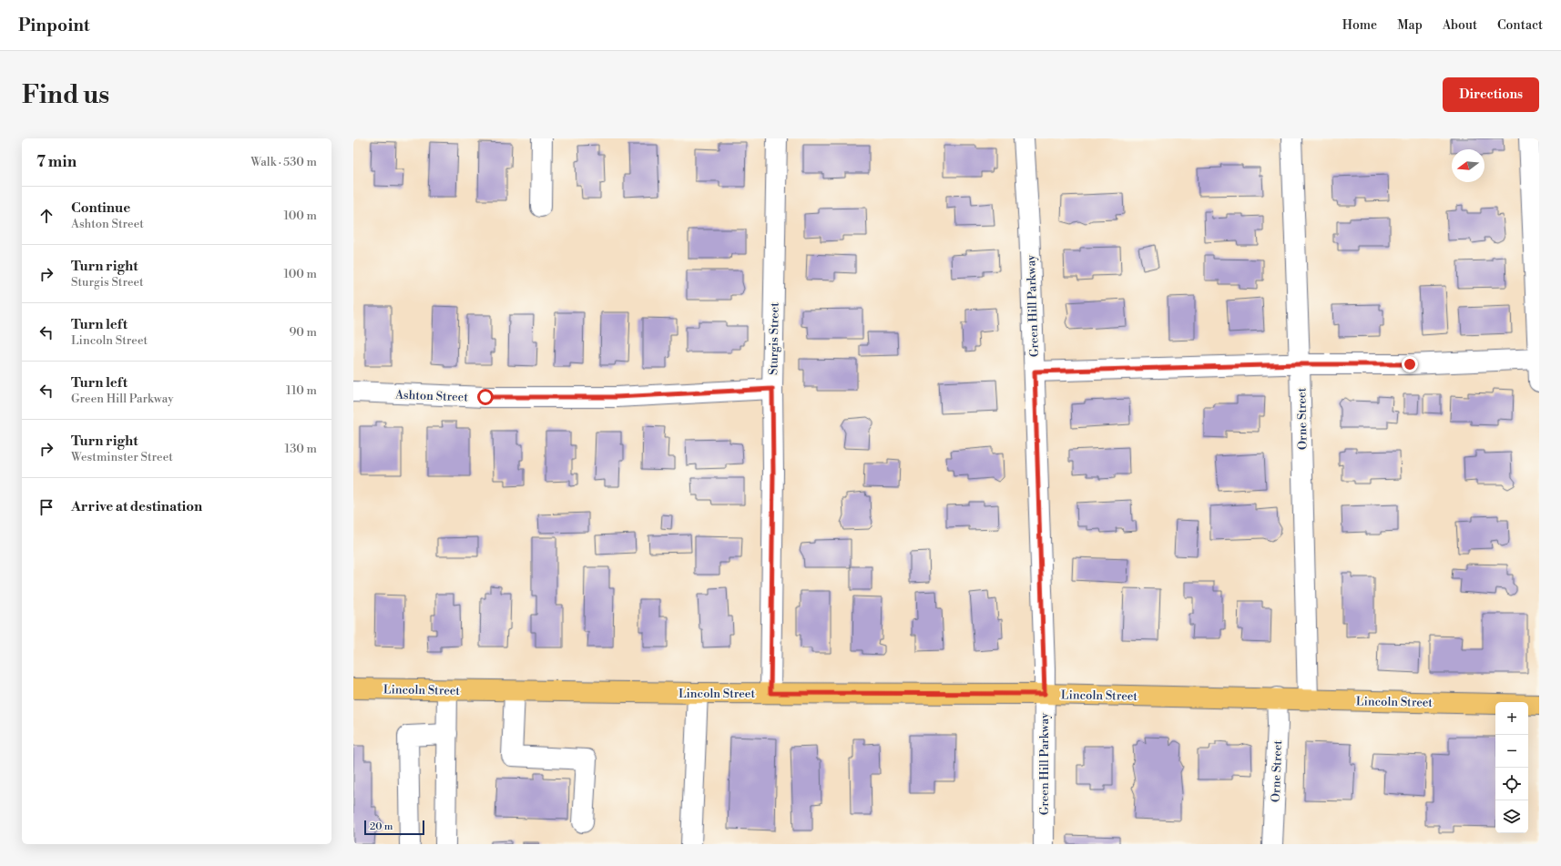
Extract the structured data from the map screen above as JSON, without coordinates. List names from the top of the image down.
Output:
{
  "streets": {
    "main road": ["Lincoln Street"],
    "street": [
      "Green Hill Parkway",
      "Sturgis Street",
      "Ashton Street",
      "Orne Street"
    ]
  },
  "crossings": [
    ["Green Hill Parkway", "Lincoln Street"],
    ["Sturgis Street", "Ashton Street"],
    ["Sturgis Street", "Lincoln Street"],
    ["Orne Street", "Lincoln Street"]
  ],
  "scale_bar": "20 m",
  "north": "left",
  "page": {
    "header": "Pinpoint",
    "nav": [
      "Home",
      "Map",
      "About",
      "Contact"
    ],
    "buttons": "Directions",
    "title": "Find us",
    "heading": ["7 min", "Walk · 530 m"],
    "list": [
      ["Continue", "Ashton Street", "100 m"],
      ["Turn right", "Sturgis Street", "100 m"],
      ["Turn left", "Lincoln Street", "90 m"],
      ["Turn left", "Green Hill Parkway", "110 m"],
      ["Turn right", "Westminster Street", "130 m"],
      "Arrive at destination"
    ],
    "map_buttons": ["+", "−"],
    "scale": "20 m"
  }
}
